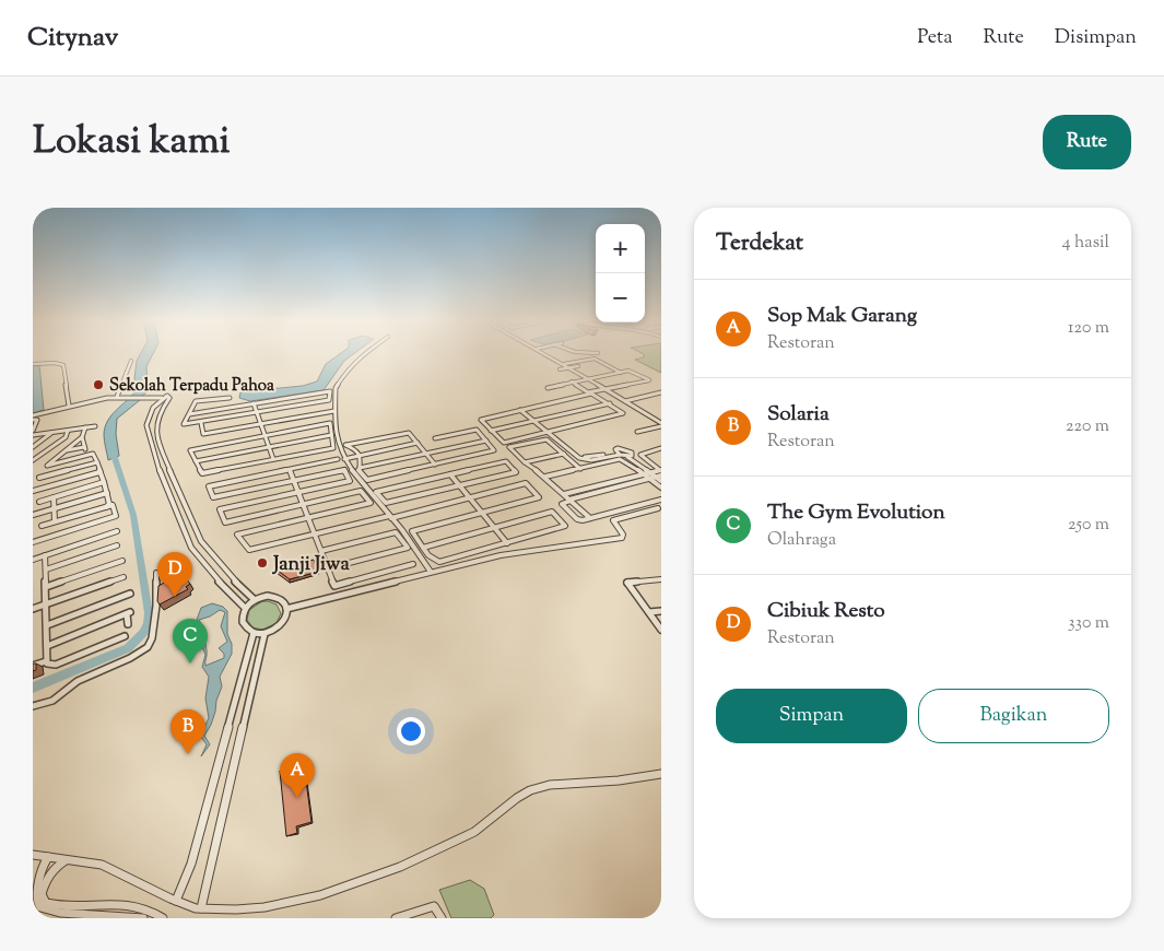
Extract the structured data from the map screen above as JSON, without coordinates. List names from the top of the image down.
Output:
{
  "places": ["Sekolah Terpadu Pahoa", "Janji Jiwa"],
  "page": {
    "header": "Citynav",
    "nav": ["Peta", "Rute", "Disimpan"],
    "title": "Lokasi kami",
    "buttons": [
      "Rute",
      ["Simpan", "Bagikan"]
    ],
    "heading": ["Terdekat", "4 hasil"],
    "map_buttons": ["+", "−"],
    "list": [
      {
        "mark": "A",
        "name": "Sop Mak Garang",
        "note": "Restoran",
        "value": "120 m"
      },
      {
        "mark": "B",
        "name": "Solaria",
        "note": "Restoran",
        "value": "220 m"
      },
      {
        "mark": "C",
        "name": "The Gym Evolution",
        "note": "Olahraga",
        "value": "250 m"
      },
      {
        "mark": "D",
        "name": "Cibiuk Resto",
        "note": "Restoran",
        "value": "330 m"
      }
    ],
    "pins": [
      "D",
      "C",
      "B",
      "A"
    ]
  }
}
